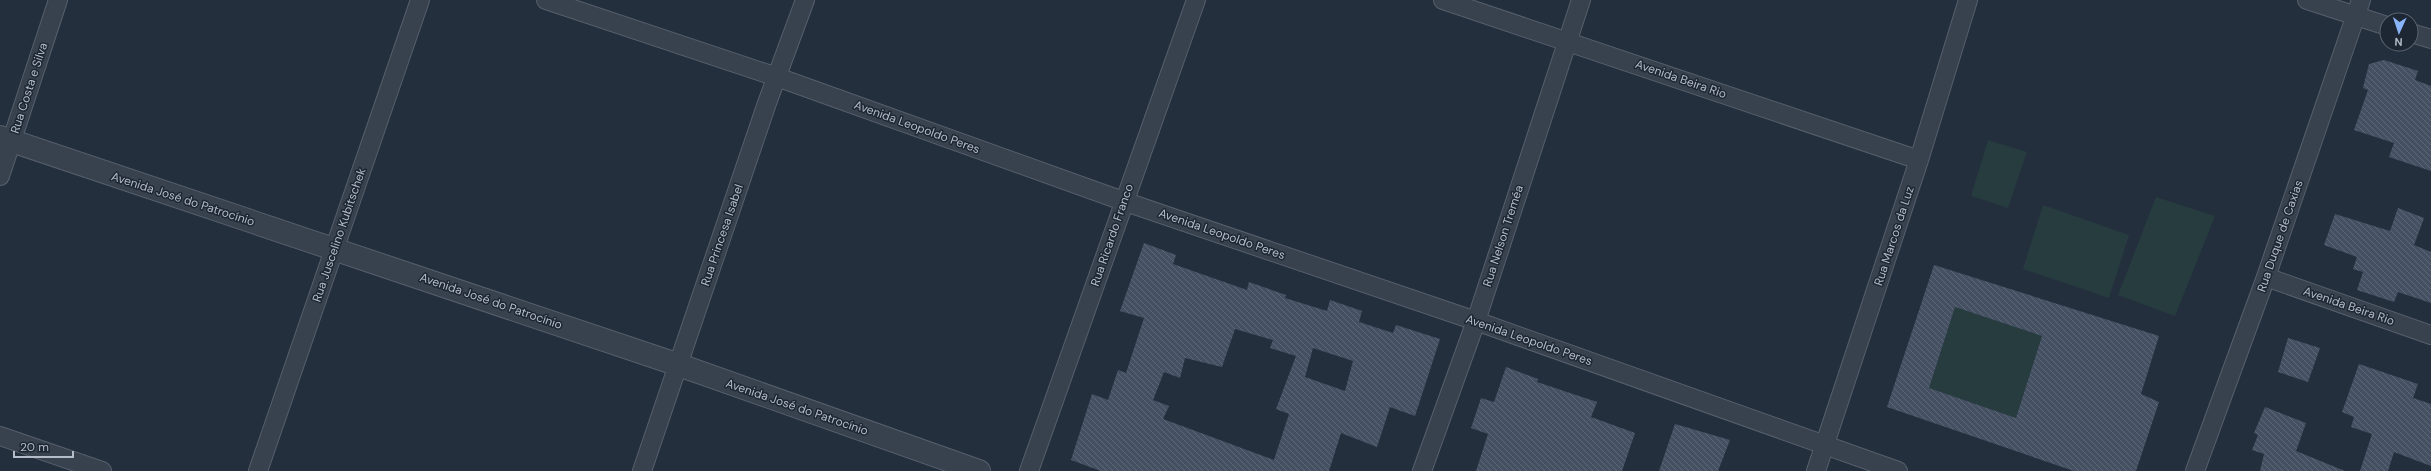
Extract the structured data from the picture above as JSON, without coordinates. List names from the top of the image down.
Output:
{
  "streets": {
    "street": [
      "Avenida Beira Rio",
      "Rua Costa e Silva",
      "Avenida Leopoldo Peres",
      "Avenida José do Patrocínio",
      "Rua Juscelino Kubitschek",
      "Rua Princesa Isabel",
      "Rua Ricardo Franco",
      "Rua Nelson Treméa",
      "Rua Marcos da Luz",
      "Rua Duque de Caxias"
    ]
  },
  "crossings": [
    ["Avenida Beira Rio", "Rua Nelson Treméa"],
    ["Avenida Beira Rio", "Rua Marcos da Luz"],
    ["Avenida Beira Rio", "Rua Duque de Caxias"],
    ["Rua Costa e Silva", "Avenida José do Patrocínio"],
    ["Avenida Leopoldo Peres", "Rua Princesa Isabel"],
    ["Avenida Leopoldo Peres", "Rua Ricardo Franco"],
    ["Avenida Leopoldo Peres", "Rua Nelson Treméa"],
    ["Avenida Leopoldo Peres", "Rua Marcos da Luz"],
    ["Avenida José do Patrocínio", "Rua Juscelino Kubitschek"],
    ["Avenida José do Patrocínio", "Rua Princesa Isabel"]
  ],
  "scale_bar": "20 m",
  "north": "bottom"
}
